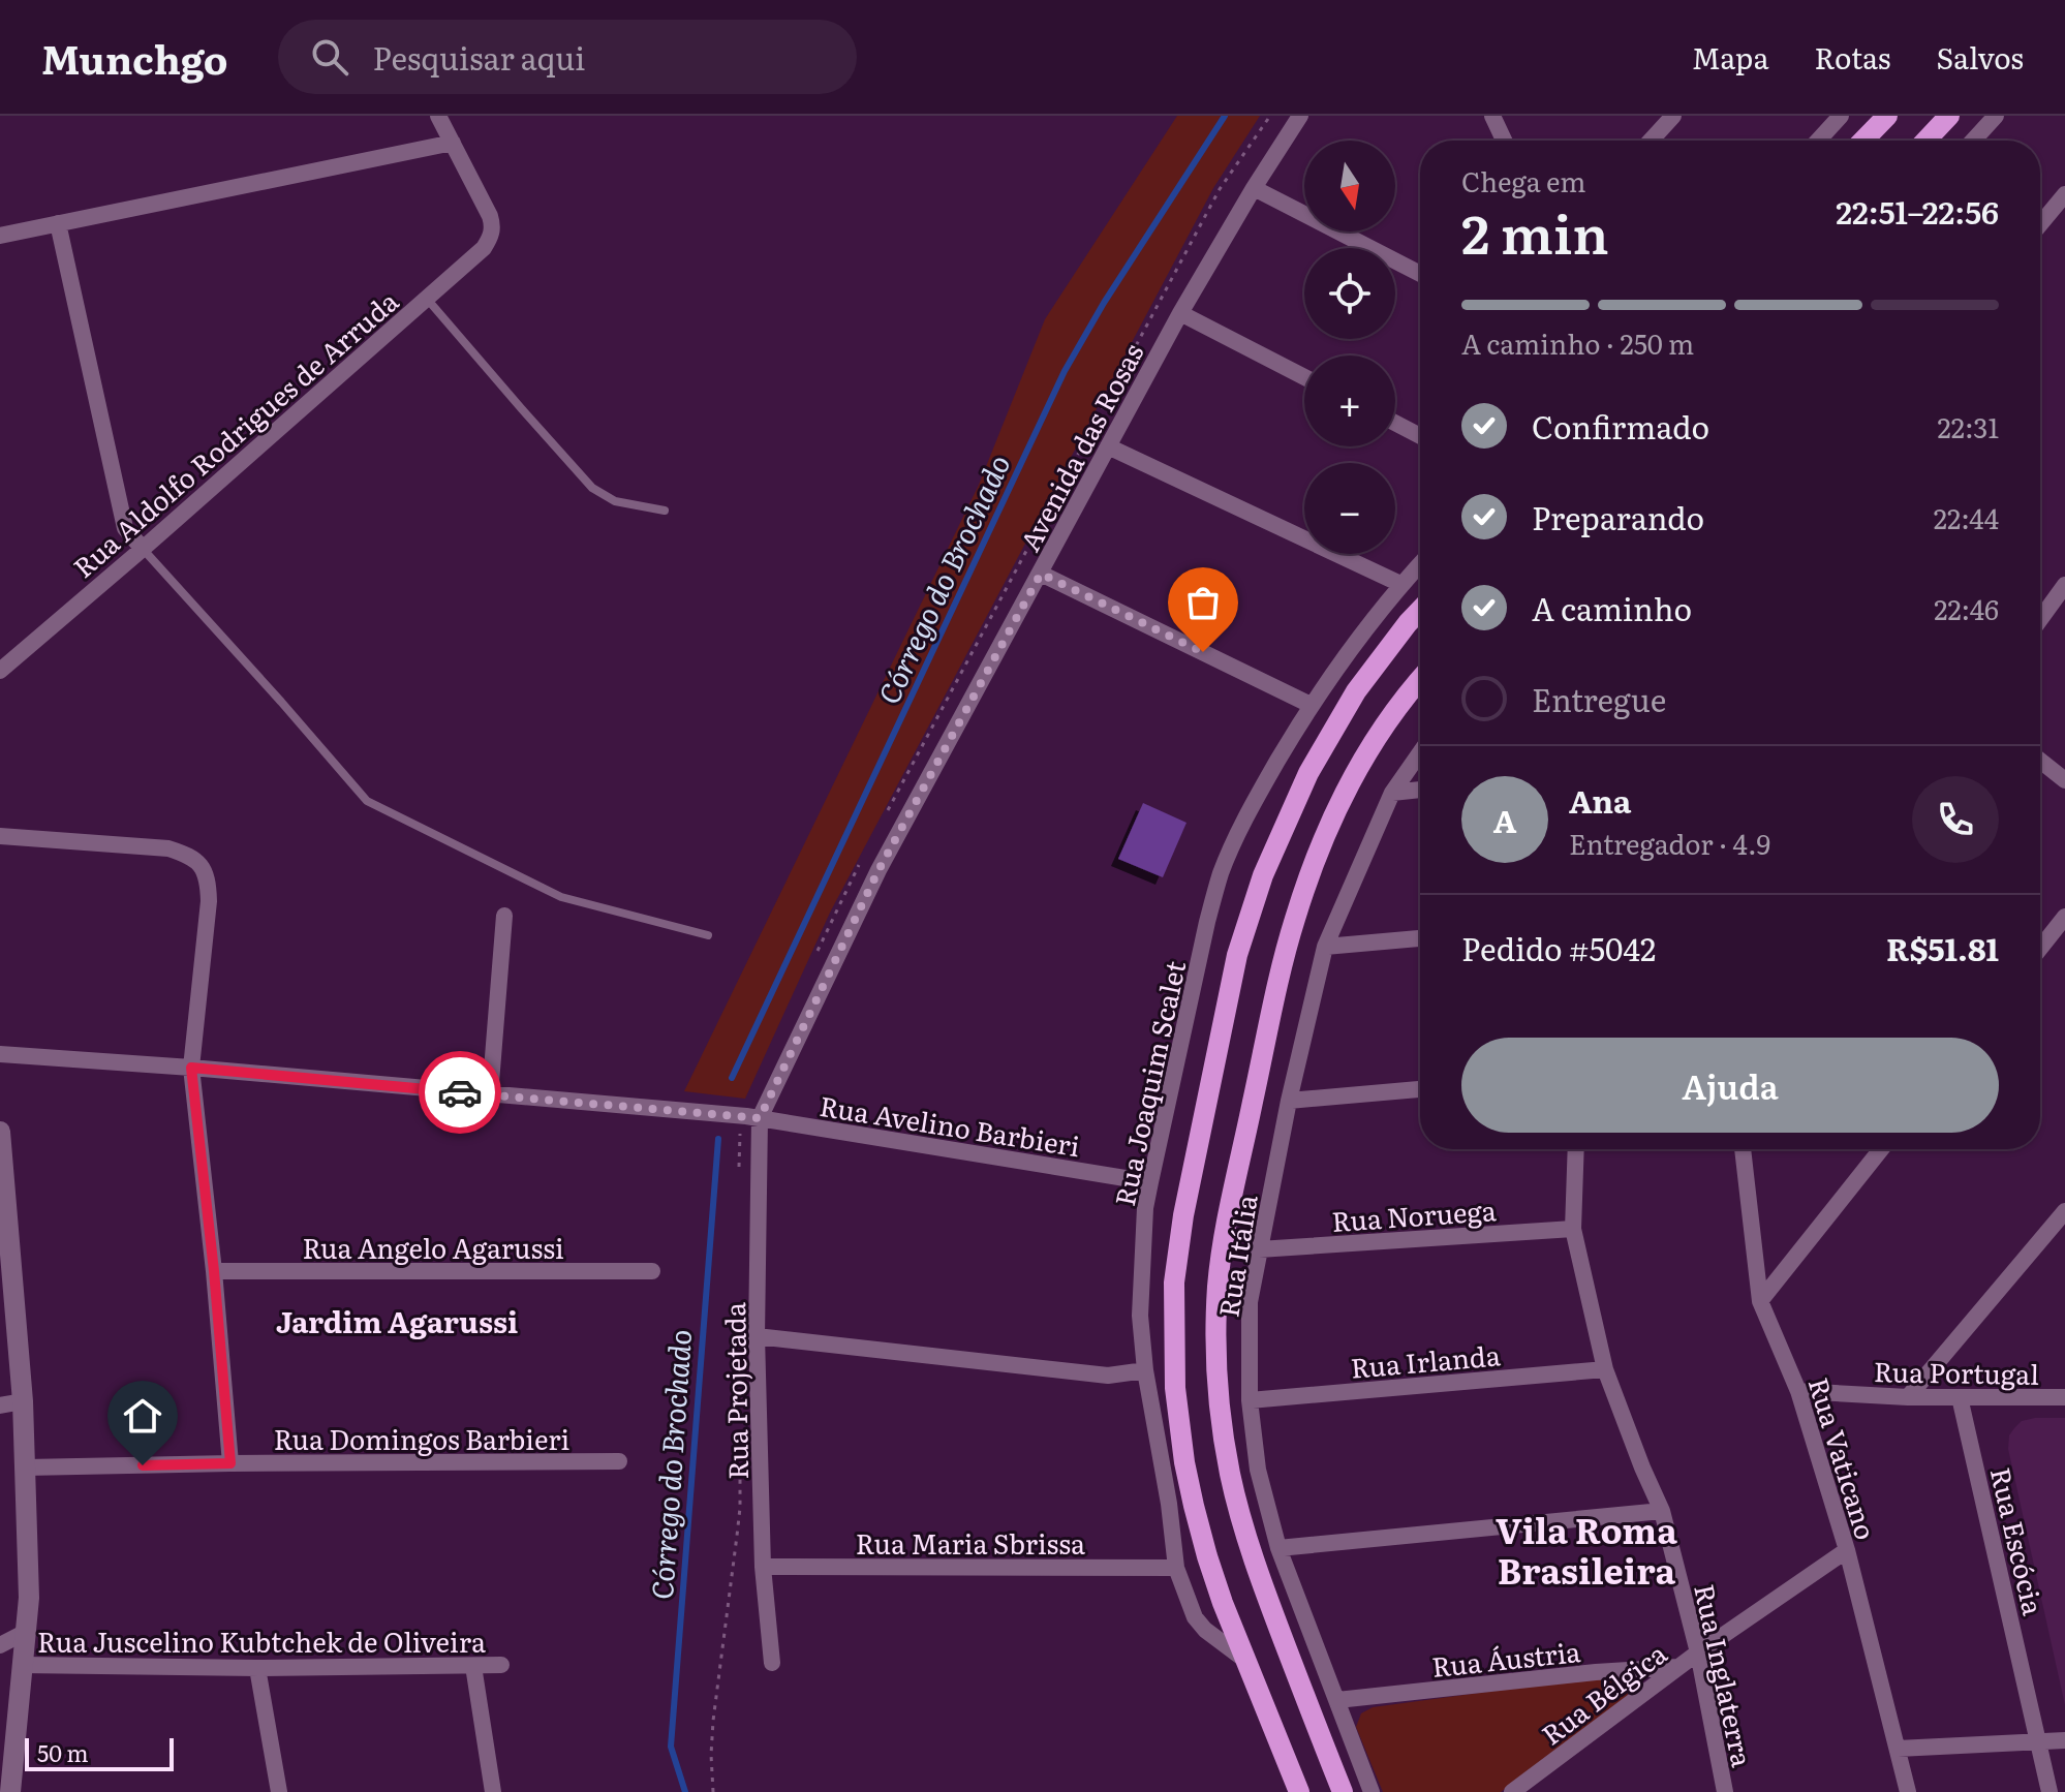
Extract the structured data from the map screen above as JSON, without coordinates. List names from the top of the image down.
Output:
{
  "streets": {
    "street": [
      "Rua Aldolfo Rodrigues de Arruda",
      "Avenida das Rosas",
      "Rua Joaquim Scalet",
      "Rua Avelino Barbieri",
      "Rua Noruega",
      "Rua Angelo Agarussi",
      "Rua Itália",
      "Rua Irlanda",
      "Rua Portugal",
      "Rua Projetada",
      "Rua Domingos Barbieri",
      "Rua Vaticano",
      "Rua Escócia",
      "Rua Maria Sbrissa",
      "Rua Juscelino Kubtchek de Oliveira",
      "Rua Áustria",
      "Rua Inglaterra",
      "Rua Bélgica"
    ]
  },
  "crossings": [
    ["Avenida das Rosas", "Rua Avelino Barbieri"],
    ["Avenida das Rosas", "Rua Projetada"],
    ["Rua Joaquim Scalet", "Rua Avelino Barbieri"],
    ["Rua Joaquim Scalet", "Rua Maria Sbrissa"],
    ["Rua Avelino Barbieri", "Rua Projetada"],
    ["Rua Noruega", "Rua Itália"],
    ["Rua Noruega", "Rua Inglaterra"],
    ["Rua Itália", "Rua Irlanda"],
    ["Rua Itália", "Rua Áustria"],
    ["Rua Irlanda", "Rua Inglaterra"],
    ["Rua Portugal", "Rua Vaticano"],
    ["Rua Portugal", "Rua Escócia"],
    ["Rua Projetada", "Rua Maria Sbrissa"],
    ["Rua Vaticano", "Rua Bélgica"],
    ["Rua Áustria", "Rua Bélgica"],
    ["Rua Inglaterra", "Rua Bélgica"]
  ],
  "districts": ["Jardim Agarussi", "Vila Roma Brasileira"],
  "water": ["Córrego do Brochado"],
  "scale_bar": "50 m",
  "north": "bottom",
  "page": {
    "header": "Munchgo",
    "search": "Pesquisar aqui",
    "nav": ["Mapa", "Rotas", "Salvos"],
    "map_buttons": ["+", "−"],
    "heading": ["2 min", "Chega em", "22:51–22:56"],
    "panel": [
      "Ana",
      "Entregador · 4.9",
      "Pedido #5042",
      "R$51.81"
    ],
    "bar": "A caminho · 250 m",
    "list": [
      ["Confirmado", "22:31"],
      ["Preparando", "22:44"],
      ["A caminho", "22:46"],
      "Entregue"
    ],
    "round": "A",
    "buttons": "Ajuda",
    "scale": "50 m"
  }
}
